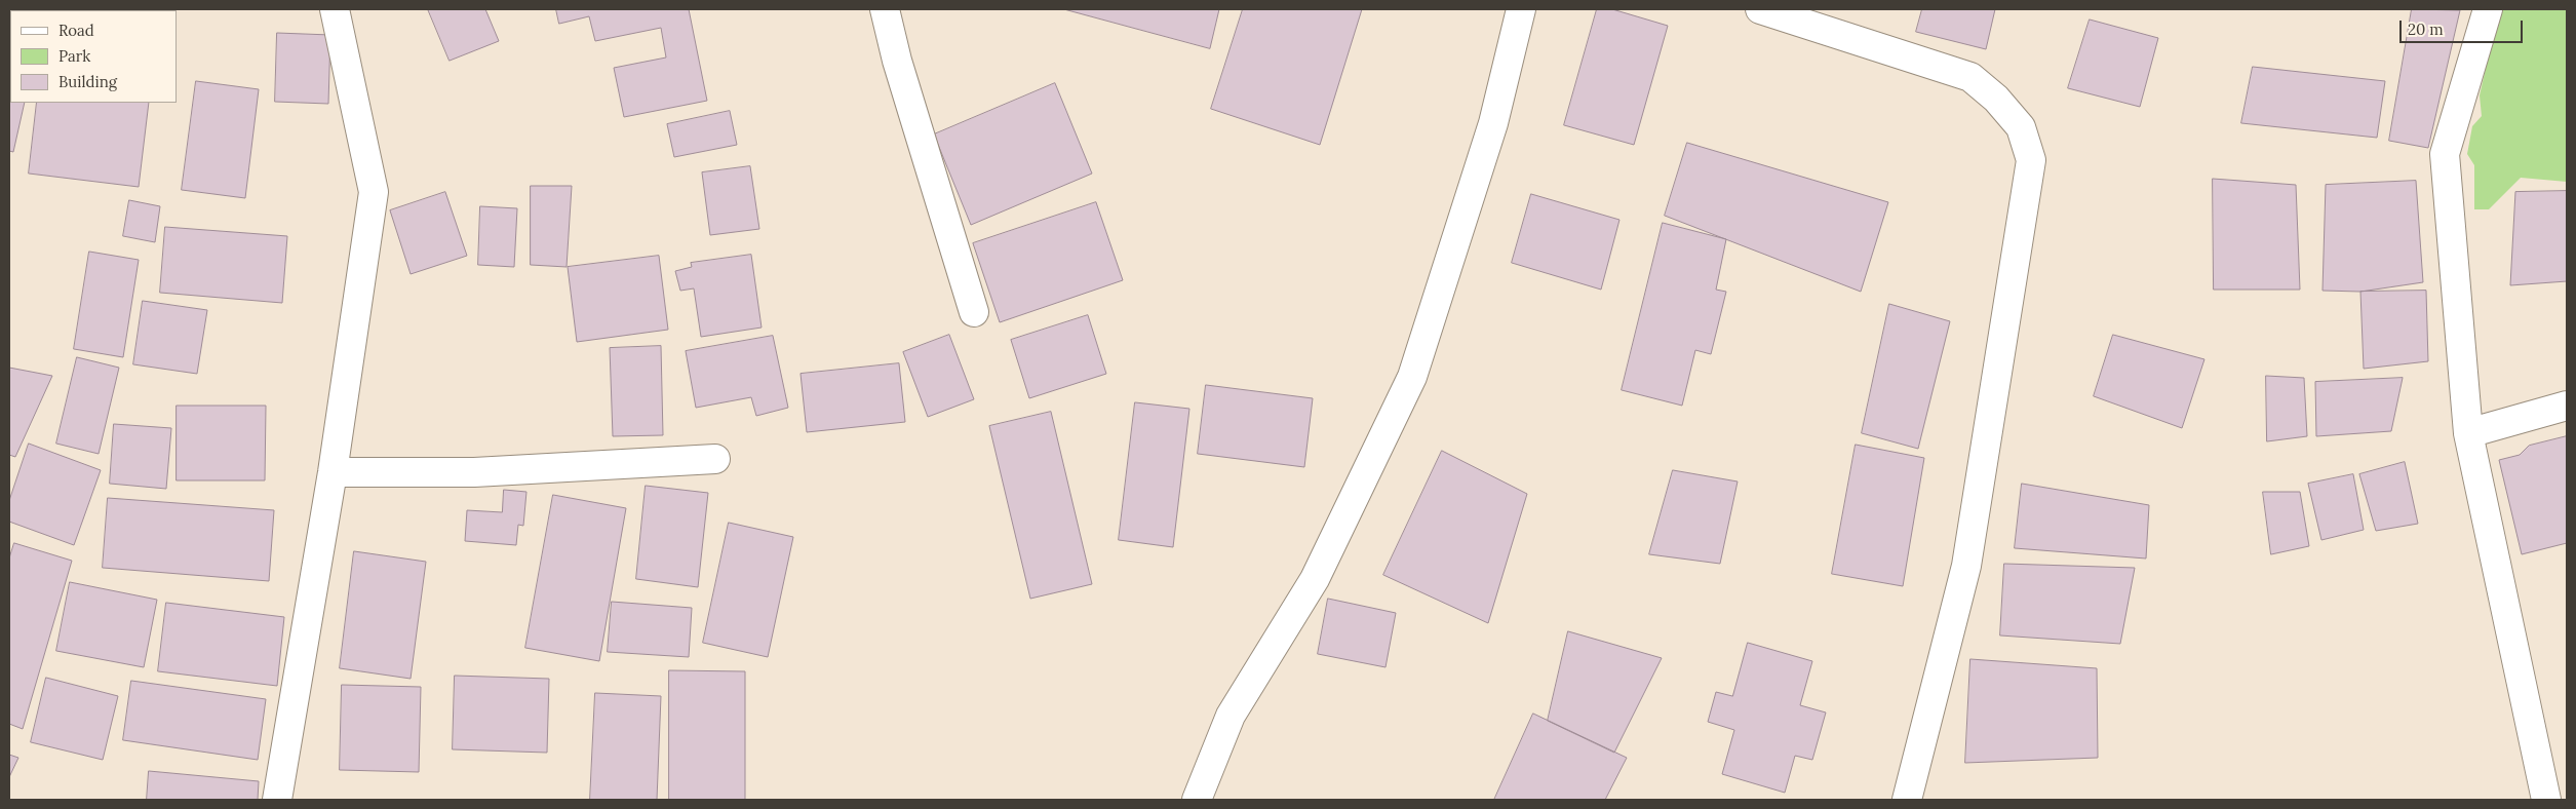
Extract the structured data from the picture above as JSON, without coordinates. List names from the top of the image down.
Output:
{
  "legend": ["Road", "Park", "Building"],
  "scale_bar": "20 m"
}
